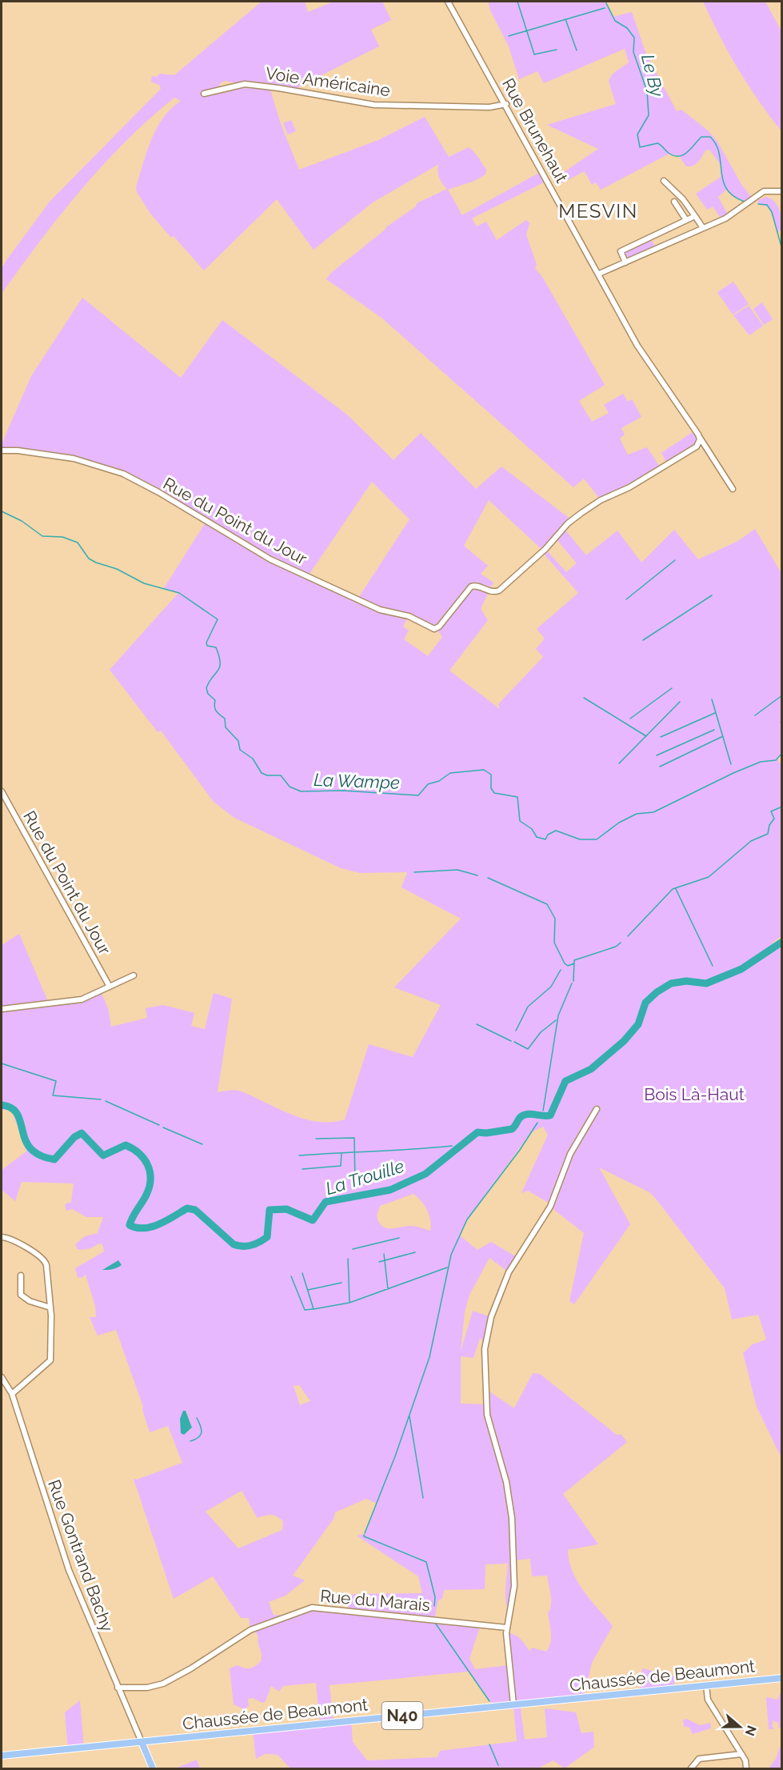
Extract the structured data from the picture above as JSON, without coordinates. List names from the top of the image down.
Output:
{
  "streets": {
    "main road": ["Chaussée de Beaumont", "N40"],
    "street": [
      "Voie Américaine",
      "Rue Brunehaut",
      "Rue du Point du Jour",
      "Rue Gontrand Bachy",
      "Rue du Marais"
    ]
  },
  "crossings": [
    ["Voie Américaine", "Rue Brunehaut"],
    ["Rue Gontrand Bachy", "Rue du Marais"],
    ["Rue Gontrand Bachy", "Chaussée de Beaumont"]
  ],
  "districts": ["MESVIN"],
  "water": ["Le By", "La Wampe", "La Trouille"],
  "parks": ["Bois Là-Haut"],
  "north": "right"
}
